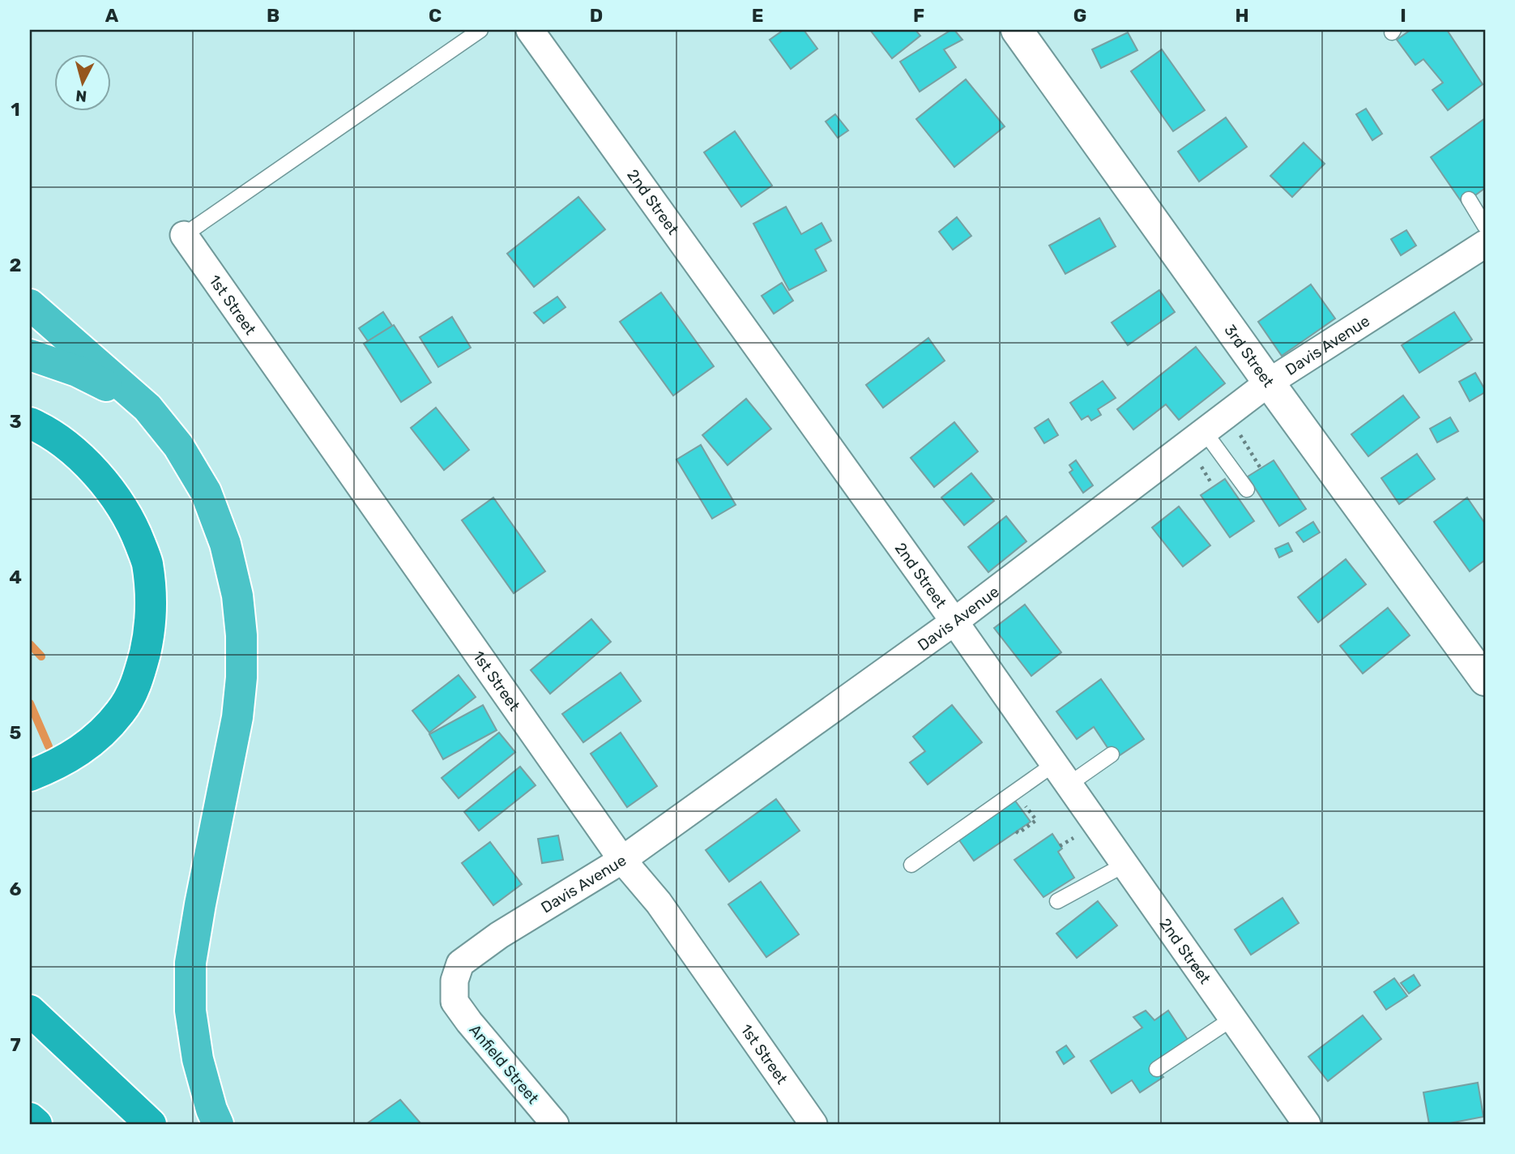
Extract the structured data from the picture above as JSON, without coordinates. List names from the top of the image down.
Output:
{
  "streets": {
    "street": [
      "2nd Street",
      "1st Street",
      "Davis Avenue",
      "3rd Street",
      "Anfield Street"
    ]
  },
  "crossings": [
    ["2nd Street", "Davis Avenue"],
    ["1st Street", "Davis Avenue"],
    ["Davis Avenue", "3rd Street"],
    ["Davis Avenue", "Anfield Street"]
  ],
  "north": "bottom",
  "grid": {
    "columns": [
      "A",
      "B",
      "C",
      "D",
      "E",
      "F",
      "G",
      "H",
      "I"
    ],
    "rows": [
      "1",
      "2",
      "3",
      "4",
      "5",
      "6",
      "7"
    ]
  }
}
